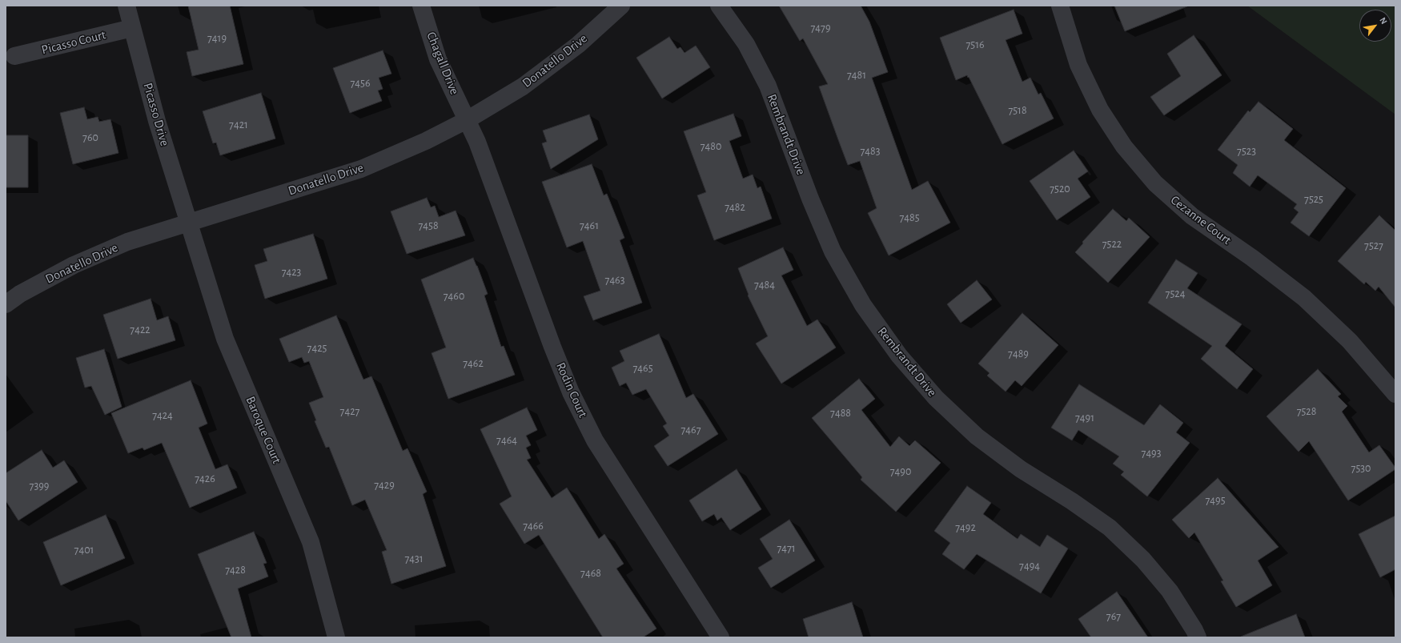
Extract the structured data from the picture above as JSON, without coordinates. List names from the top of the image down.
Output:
{
  "streets": {
    "street": [
      "Picasso Court",
      "Donatello Drive",
      "Chagall Drive",
      "Picasso Drive",
      "Rembrandt Drive",
      "Cezanne Court",
      "Rodin Court",
      "Baroque Court"
    ]
  },
  "crossings": [
    ["Picasso Court", "Picasso Drive"],
    ["Donatello Drive", "Chagall Drive"],
    ["Donatello Drive", "Picasso Drive"],
    ["Donatello Drive", "Rodin Court"],
    ["Donatello Drive", "Baroque Court"],
    ["Chagall Drive", "Rodin Court"],
    ["Picasso Drive", "Baroque Court"]
  ],
  "house_numbers": [
    "7479",
    "7419",
    "7516",
    "7481",
    "7456",
    "7518",
    "7421",
    "760",
    "7480",
    "7483",
    "7523",
    "7520",
    "7525",
    "7482",
    "7485",
    "7458",
    "7461",
    "7522",
    "7527",
    "7423",
    "7463",
    "7484",
    "7524",
    "7460",
    "7422",
    "7425",
    "7489",
    "7462",
    "7465",
    "7427",
    "7528",
    "7488",
    "7424",
    "7491",
    "7467",
    "7464",
    "7493",
    "7530",
    "7490",
    "7426",
    "7429",
    "7399",
    "7495",
    "7466",
    "7492",
    "7471",
    "7401",
    "7431",
    "7494",
    "7428",
    "7468",
    "767"
  ],
  "north": "top right"
}
